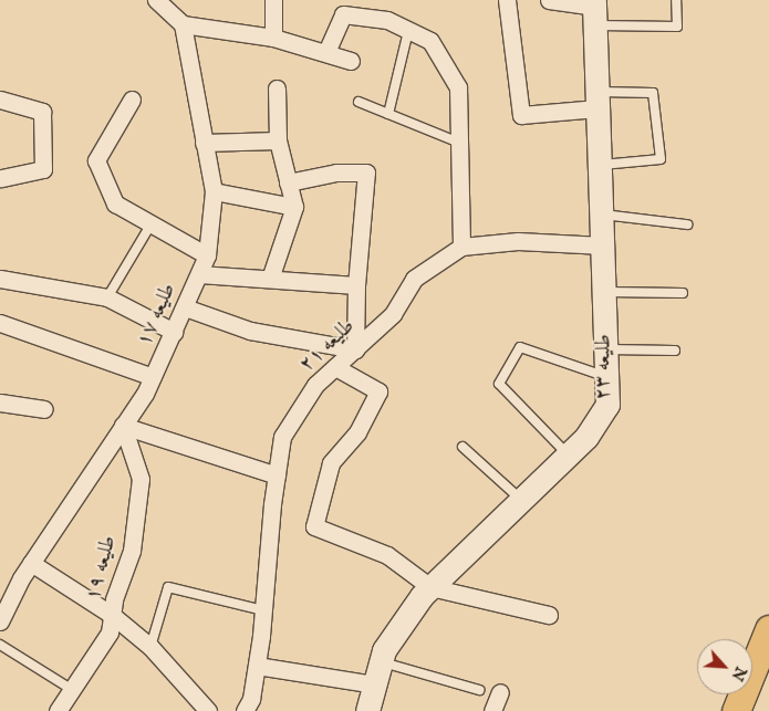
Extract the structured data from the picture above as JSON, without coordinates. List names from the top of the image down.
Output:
{
  "streets": {
    "main road": ["طلیعه ۲۳"],
    "street": ["طلیعه ۱۷", "طلیعه ۲۱", "طلیعه ۱۹"]
  },
  "crossings": [
    ["طلیعه ۱۷", "طلیعه ۱۹"],
    ["طلیعه ۲۱", "طلیعه ۲۳"]
  ],
  "north": "bottom right"
}
